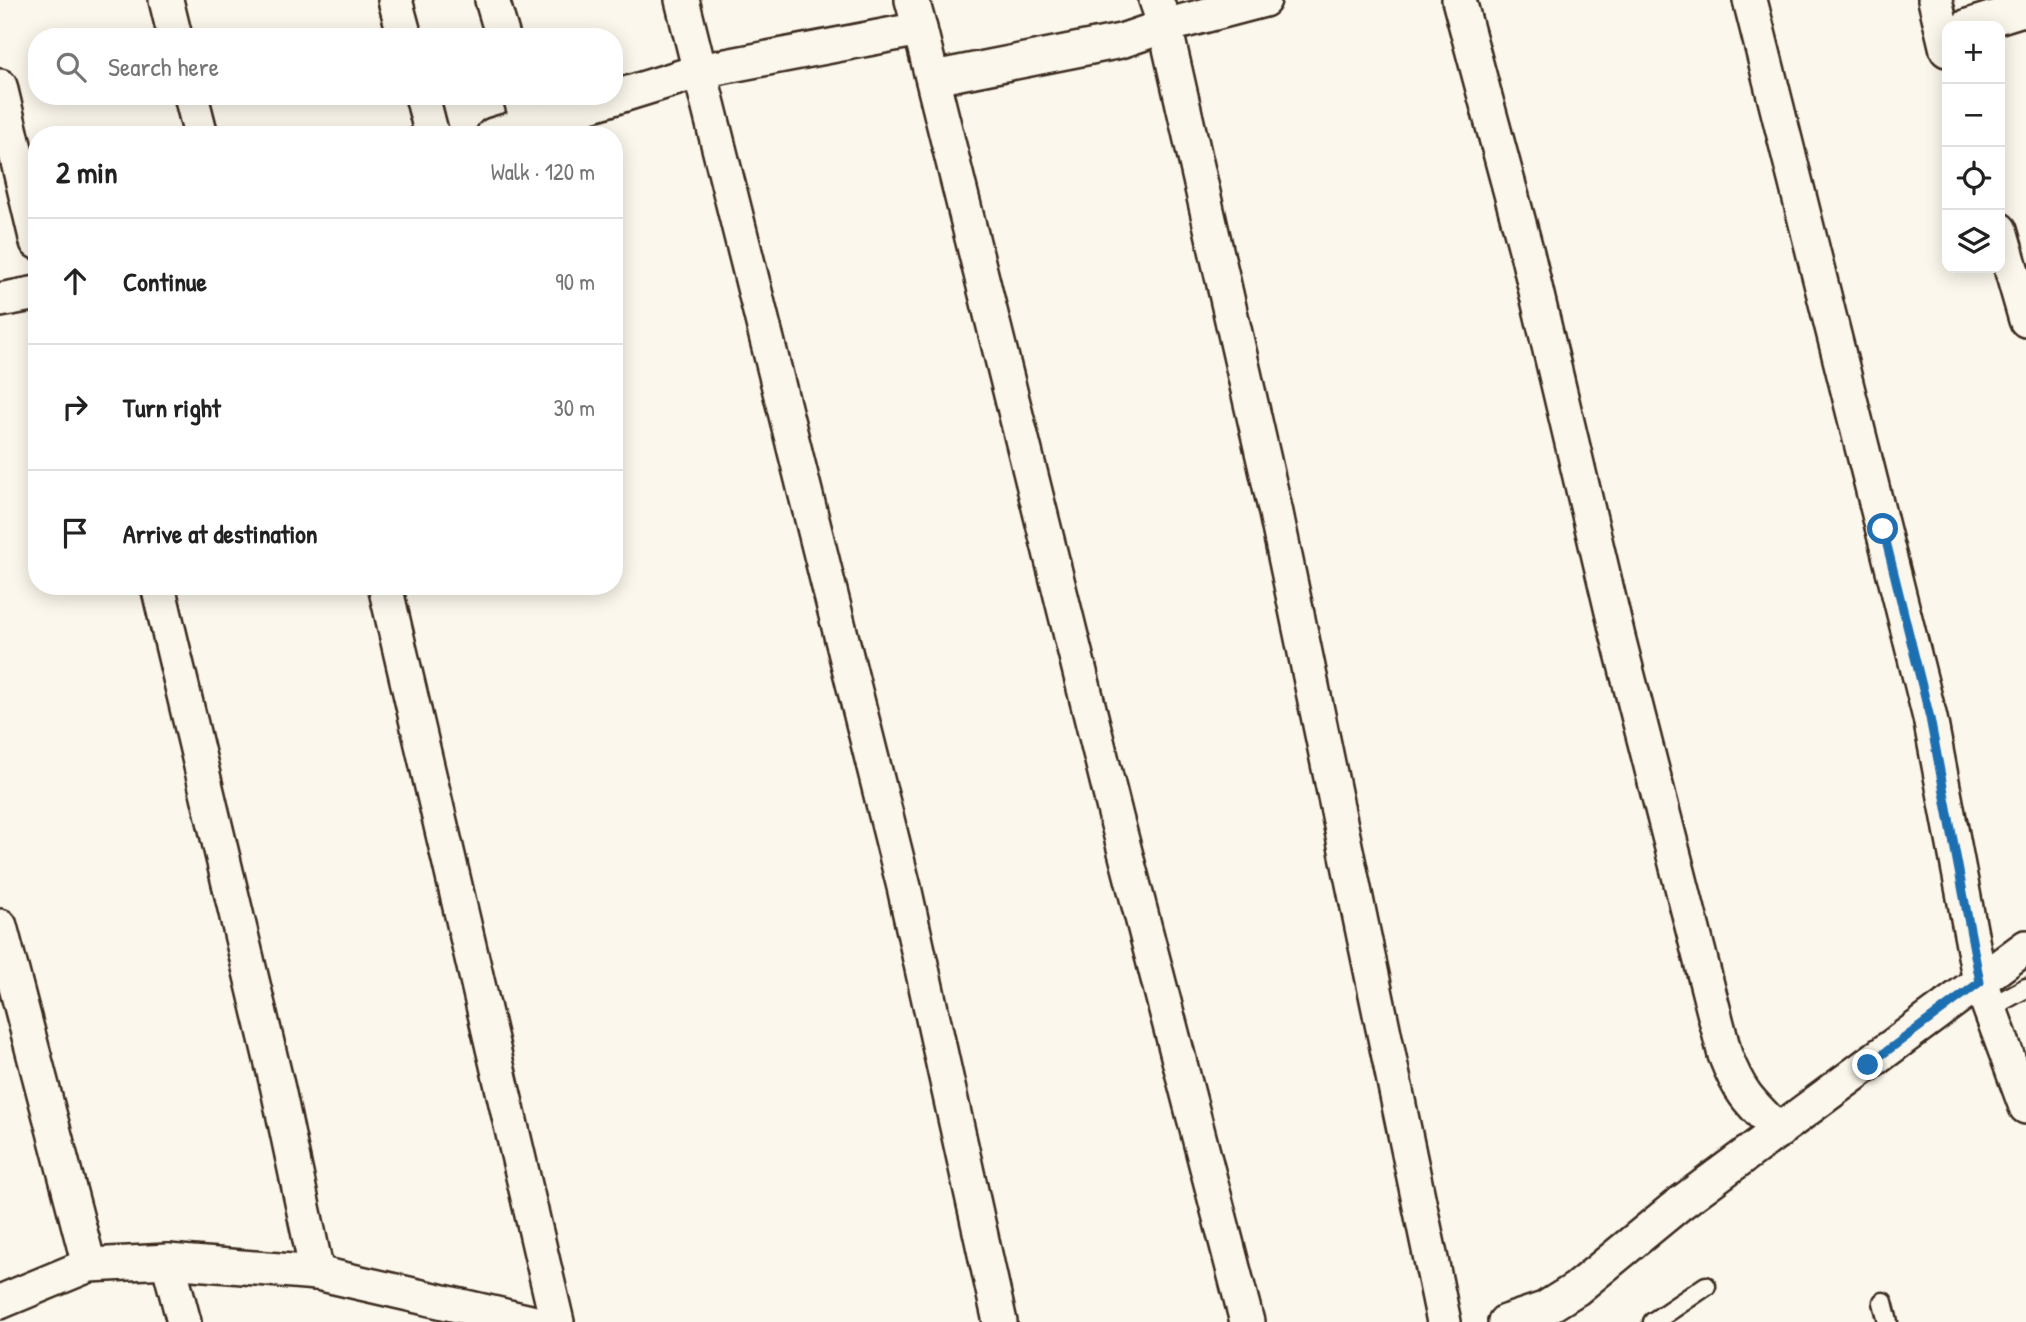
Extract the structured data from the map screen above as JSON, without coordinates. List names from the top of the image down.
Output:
{
  "page": {
    "map_buttons": ["+", "−"],
    "search": "Search here",
    "heading": ["2 min", "Walk · 120 m"],
    "list": [
      ["Continue", "90 m"],
      ["Turn right", "30 m"],
      "Arrive at destination"
    ]
  }
}
